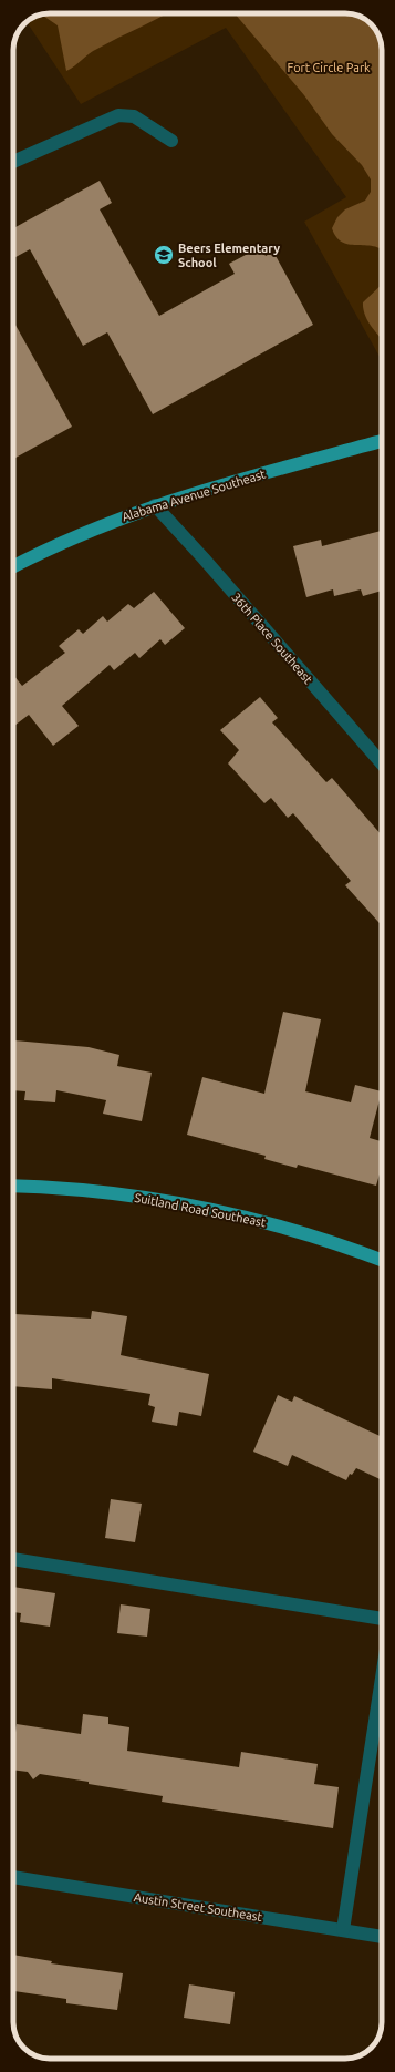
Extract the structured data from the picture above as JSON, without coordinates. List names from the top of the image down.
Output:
{
  "streets": {
    "main road": ["Alabama Avenue Southeast", "Suitland Road Southeast"],
    "street": ["36th Place Southeast", "Austin Street Southeast"]
  },
  "crossings": [
    ["Alabama Avenue Southeast", "36th Place Southeast"]
  ],
  "parks": ["Fort Circle Park"],
  "places": {
    "school or university": ["Beers Elementary School"]
  }
}
